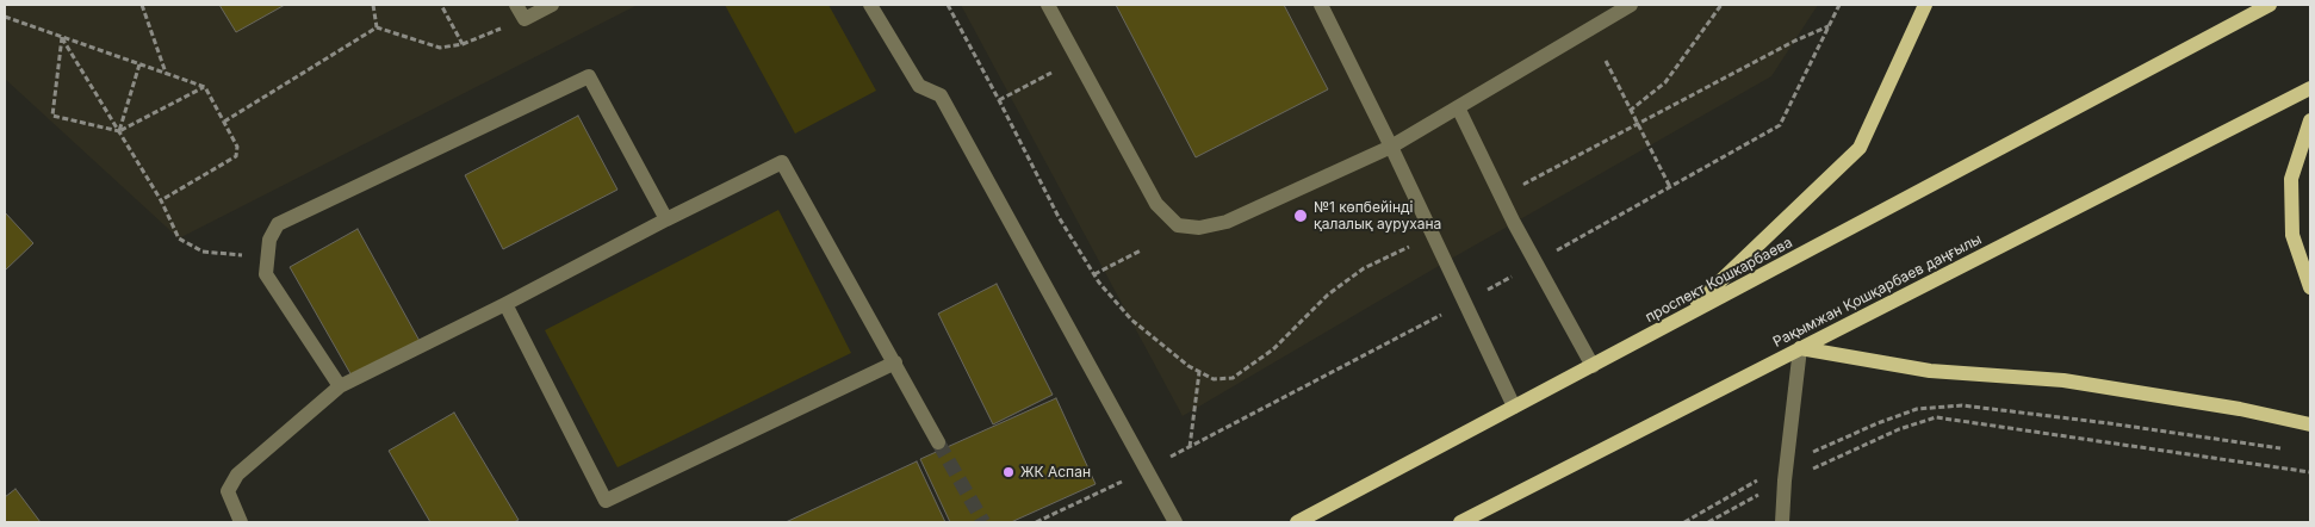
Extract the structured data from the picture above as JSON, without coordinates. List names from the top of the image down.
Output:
{
  "streets": {
    "main road": ["проспект Кошкарбаева", "Рақымжан Қошқарбаев даңғылы"]
  },
  "places": ["№1 көпбейінді қалалық аурухана", "ЖК Аспан"]
}
